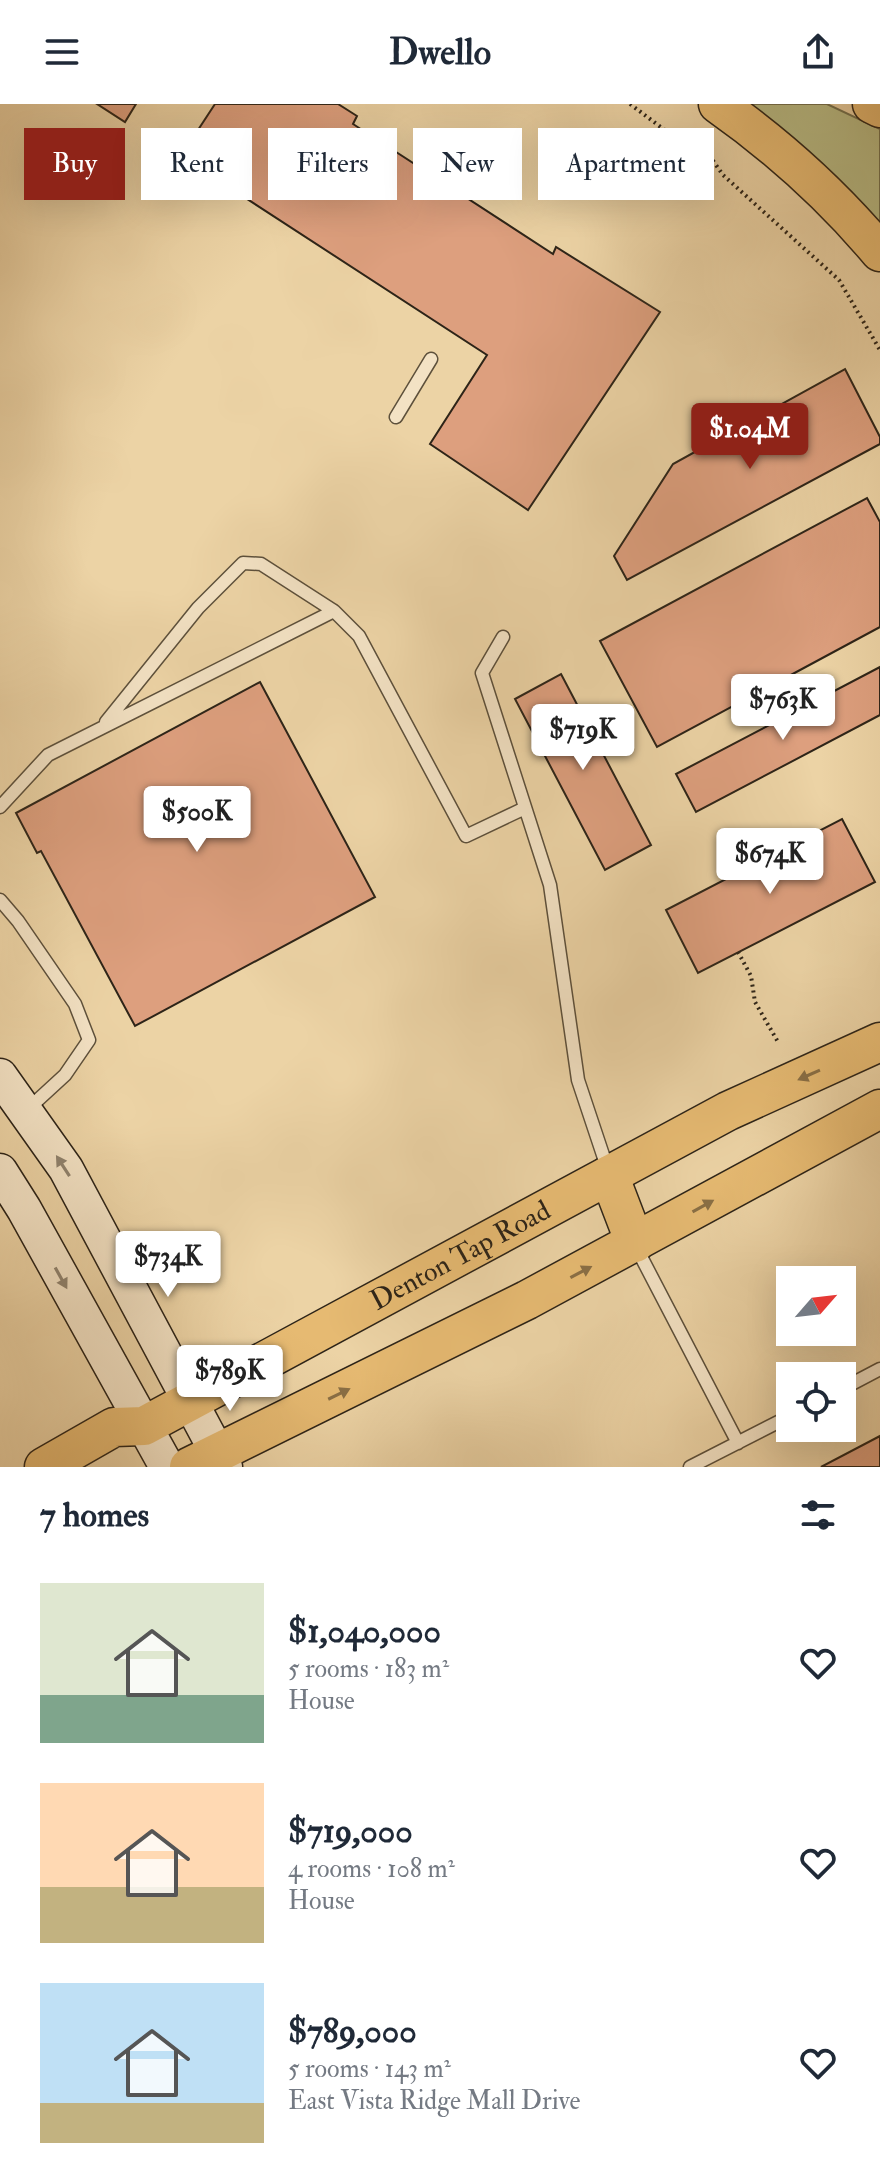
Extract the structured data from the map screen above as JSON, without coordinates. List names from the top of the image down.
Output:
{
  "streets": {
    "main road": ["Denton Tap Road"]
  },
  "north": "top right",
  "page": {
    "header": "Dwello",
    "chip": [
      "Buy",
      "Rent",
      "Filters",
      "New",
      "Apartment"
    ],
    "price": [
      "$1.04M",
      "$763K",
      "$719K",
      "$500K",
      "$674K",
      "$734K",
      "$789K"
    ],
    "heading": "7 homes",
    "list": [
      {
        "name": "$1,040,000",
        "note": "5 rooms · 183 m² · House"
      },
      {
        "name": "$719,000",
        "note": "4 rooms · 108 m² · House"
      },
      {
        "name": "$789,000",
        "note": "5 rooms · 143 m² · East Vista Ridge Mall Drive"
      }
    ]
  }
}
